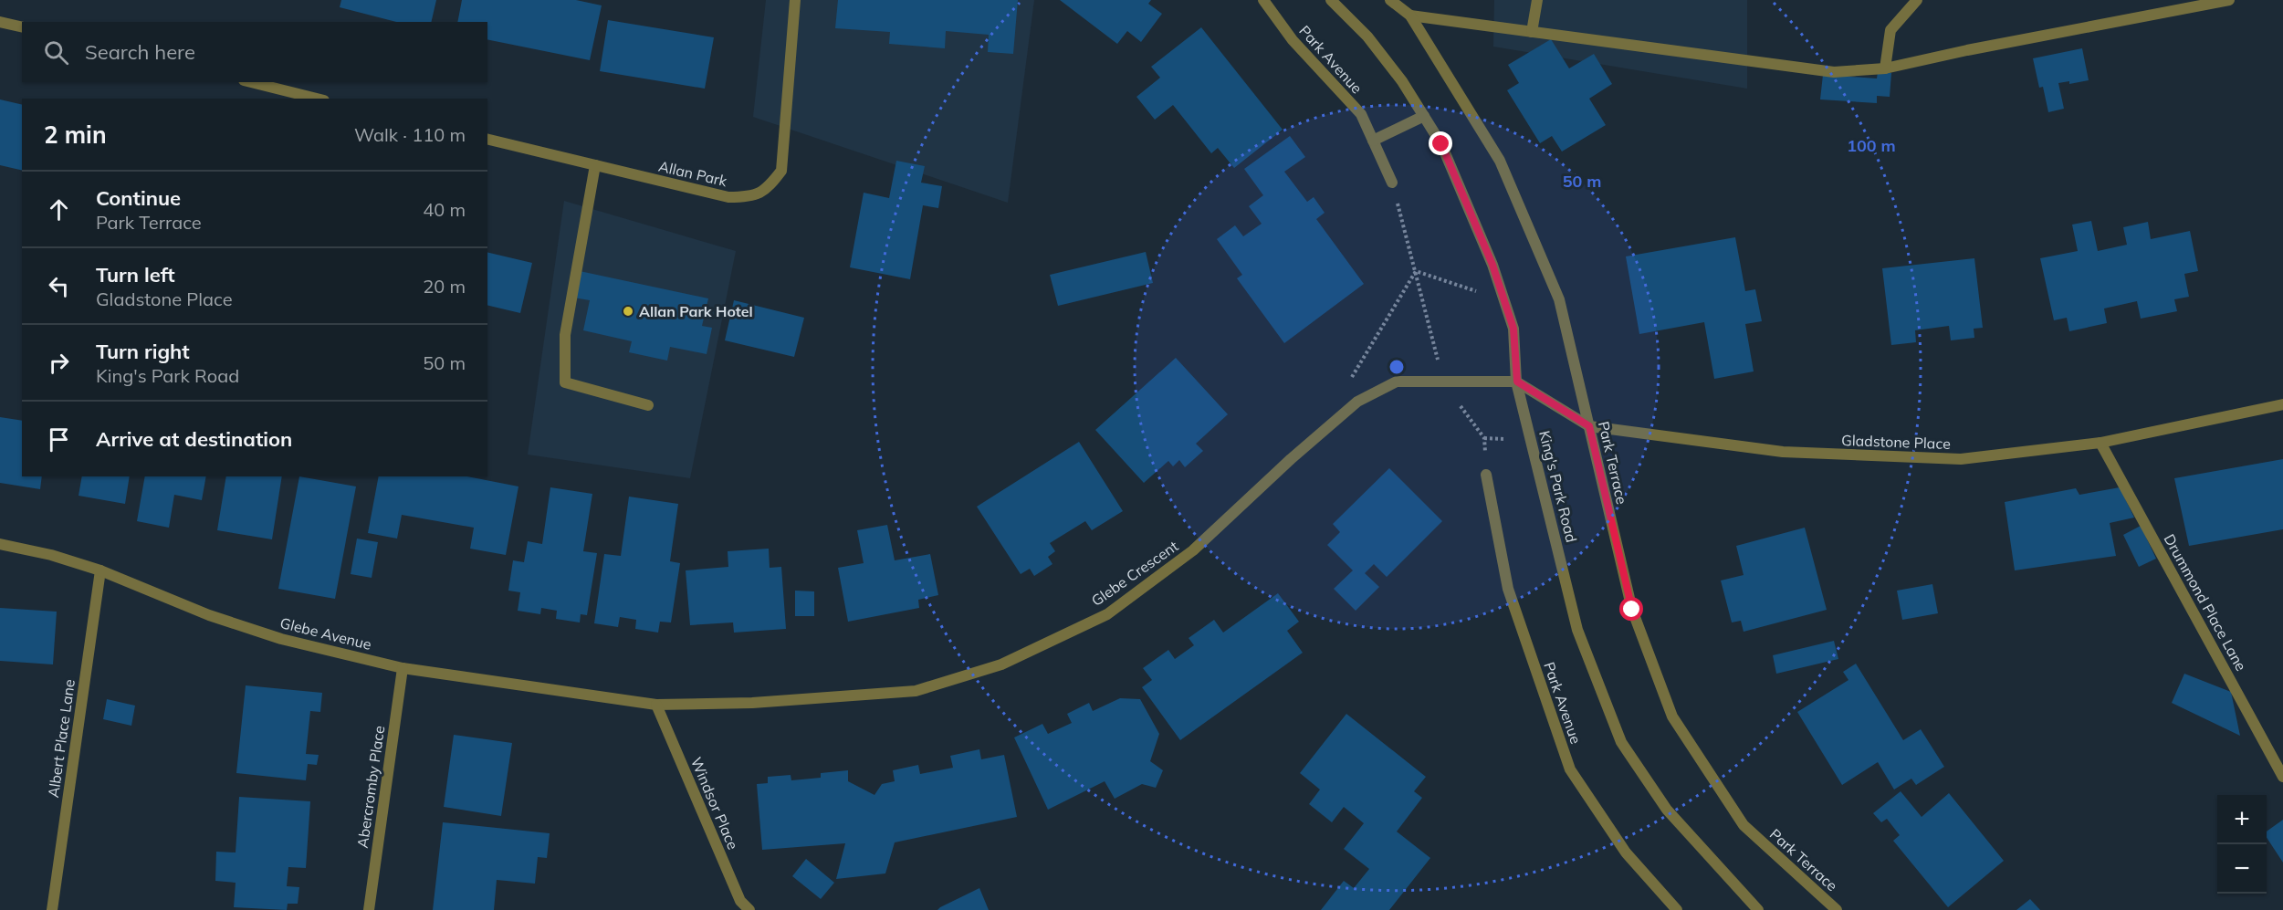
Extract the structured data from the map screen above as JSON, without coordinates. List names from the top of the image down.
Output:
{
  "streets": {
    "street": [
      "Park Avenue",
      "Allan Park",
      "Gladstone Place",
      "Park Terrace",
      "King's Park Road",
      "Glebe Crescent",
      "Drummond Place Lane",
      "Glebe Avenue",
      "Albert Place Lane",
      "Abercromby Place",
      "Windsor Place"
    ]
  },
  "crossings": [
    ["Gladstone Place", "Park Terrace"],
    ["Gladstone Place", "King's Park Road"],
    ["Gladstone Place", "Glebe Crescent"],
    ["Gladstone Place", "Drummond Place Lane"],
    ["King's Park Road", "Glebe Crescent"],
    ["Glebe Crescent", "Glebe Avenue"],
    ["Glebe Crescent", "Windsor Place"],
    ["Glebe Avenue", "Albert Place Lane"],
    ["Glebe Avenue", "Abercromby Place"],
    ["Glebe Avenue", "Windsor Place"]
  ],
  "places": ["Allan Park Hotel"],
  "page": {
    "search": "Search here",
    "heading": ["2 min", "Walk · 110 m"],
    "list": [
      ["Continue", "Park Terrace", "40 m"],
      ["Turn left", "Gladstone Place", "20 m"],
      ["Turn right", "King's Park Road", "50 m"],
      "Arrive at destination"
    ],
    "map_buttons": ["+", "−"]
  },
  "rings": ["100 m", "50 m"]
}
